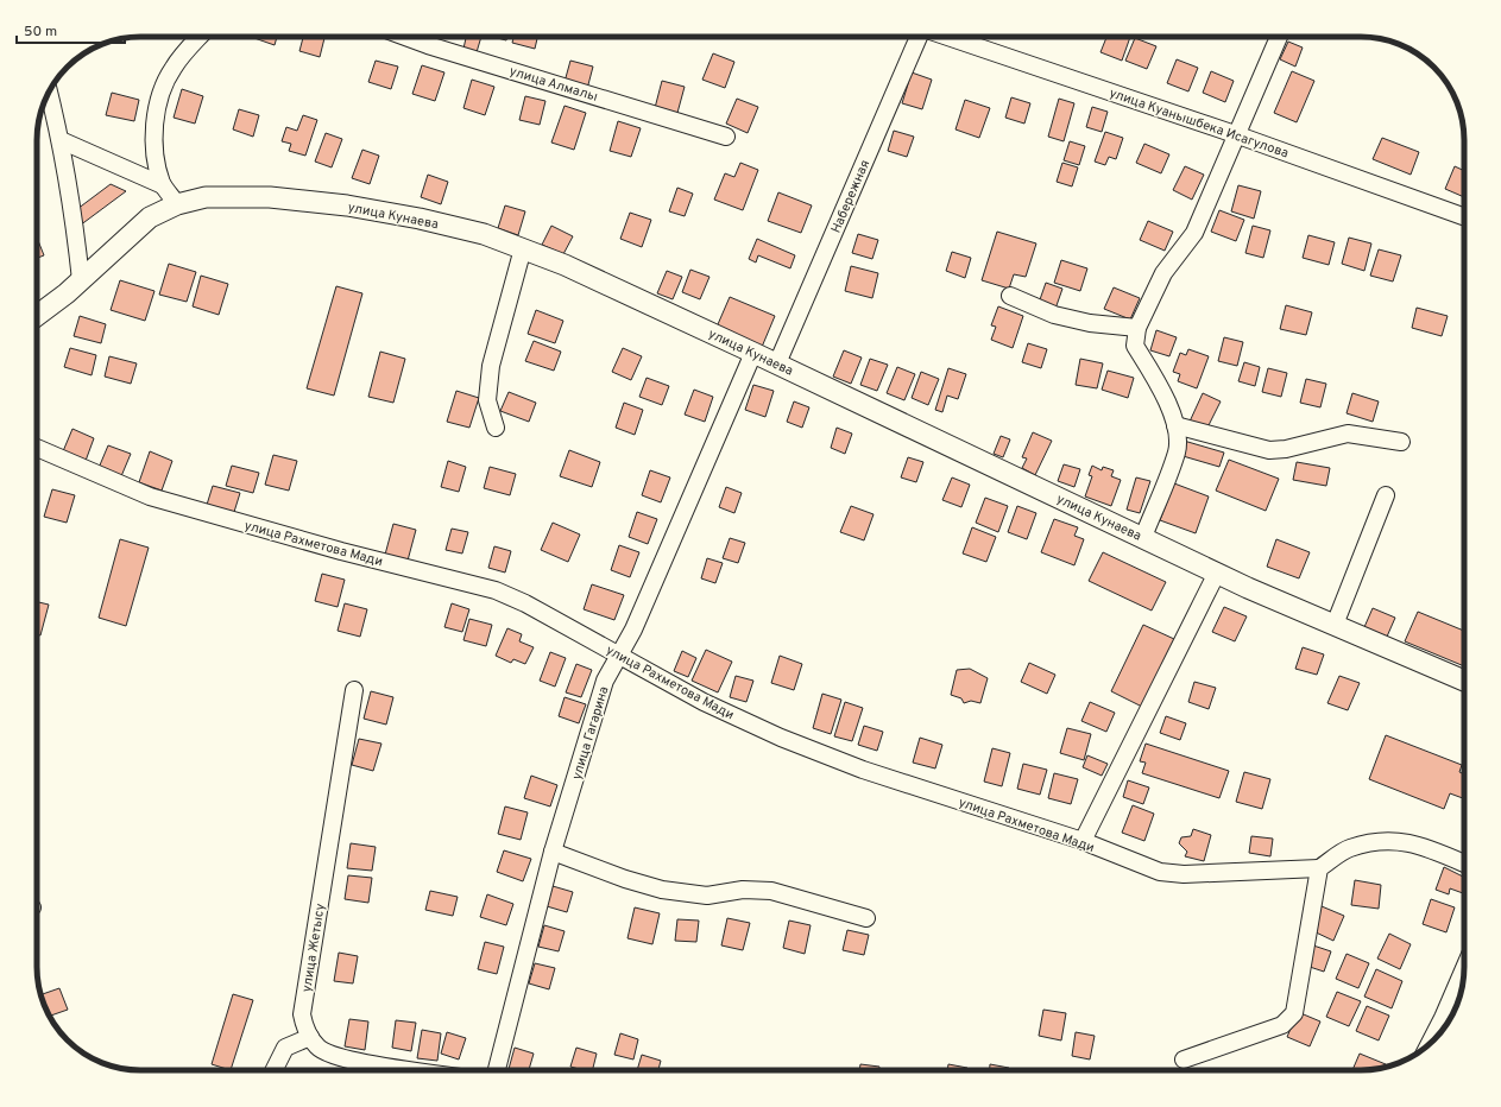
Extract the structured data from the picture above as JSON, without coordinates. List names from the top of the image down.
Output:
{
  "streets": {
    "main road": ["улица Кунаева"],
    "street": [
      "улица Алмалы",
      "улица Куанышбека Исагулова",
      "Набережная",
      "улица Рахметова Мади",
      "улица Гагарина",
      "улица Жетысу"
    ]
  },
  "crossings": [
    ["Набережная", "улица Кунаева"],
    ["улица Кунаева", "улица Гагарина"],
    ["улица Рахметова Мади", "улица Гагарина"]
  ],
  "scale_bar": "50 m"
}
